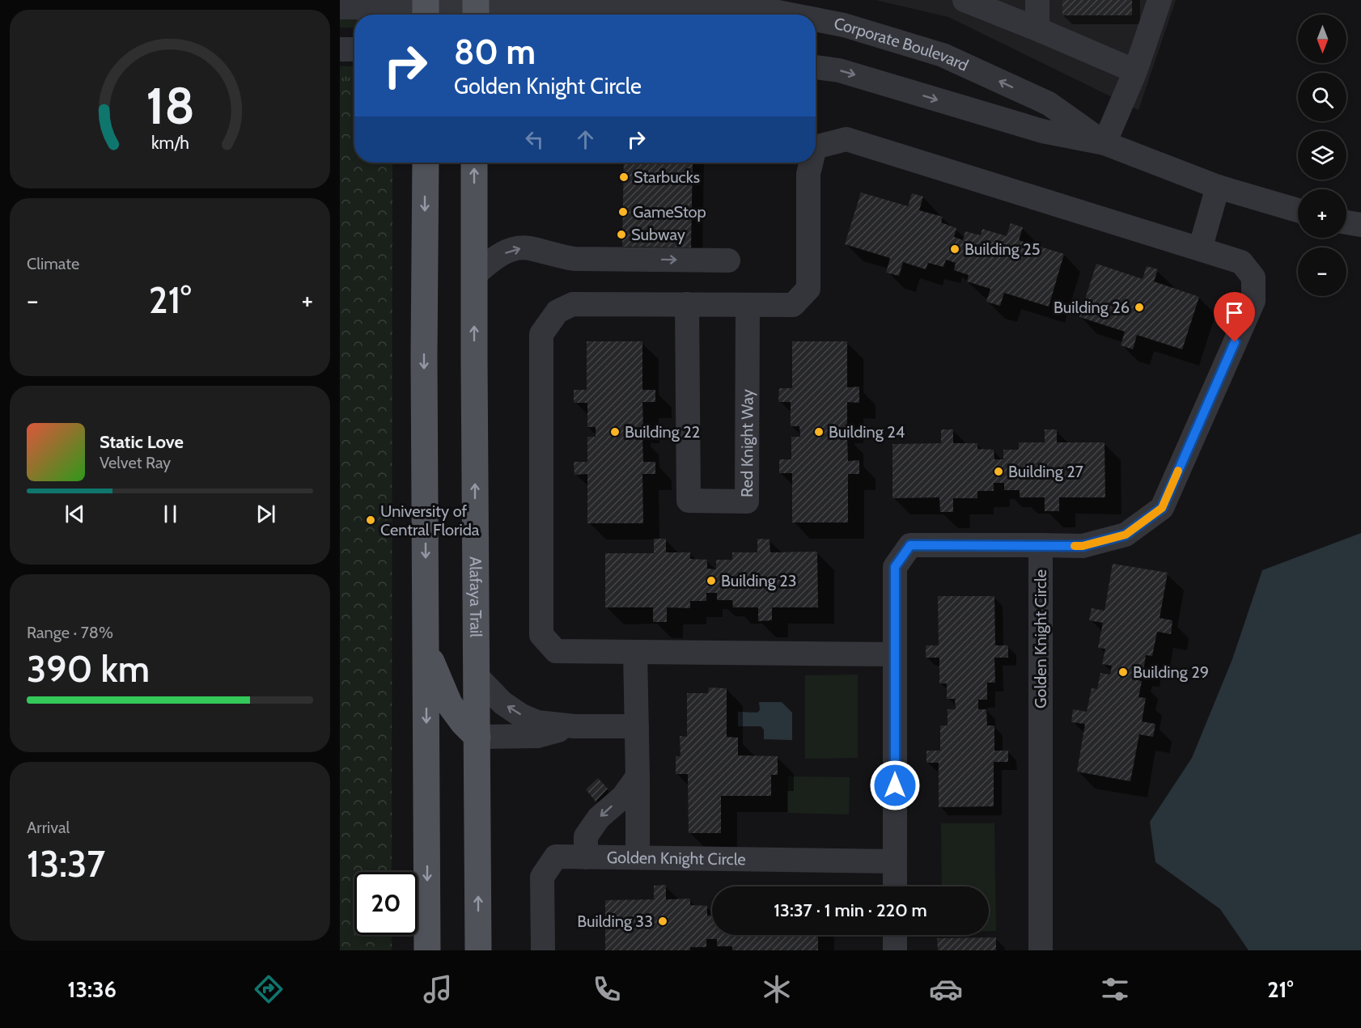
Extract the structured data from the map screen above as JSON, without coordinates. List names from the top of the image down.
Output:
{
  "streets": {
    "main road": ["Alafaya Trail"],
    "street": ["Corporate Boulevard", "Red Knight Way", "Golden Knight Circle"]
  },
  "places": [
    "Starbucks",
    "GameStop",
    "Subway",
    "Building 25",
    "Building 26",
    "Building 22",
    "Building 24",
    "Building 27",
    "University of Central Florida",
    "Building 23",
    "Building 29",
    "Building 33"
  ],
  "north": "bottom",
  "page": {
    "map_buttons": ["+", "−"],
    "turn": ["80 m", "Golden Knight Circle"],
    "tile": [
      "Climate",
      ["Range · 78%", "390 km"],
      ["Arrival", "13:37"]
    ],
    "heat": ["−", "21°", "+"],
    "song": ["Static Love", "Velvet Ray"],
    "limit": "20",
    "trip": "13:37 · 1 min · 220 m",
    "tabs": ["13:36", "21°"],
    "gauge": ["18", "km/h"]
  }
}
